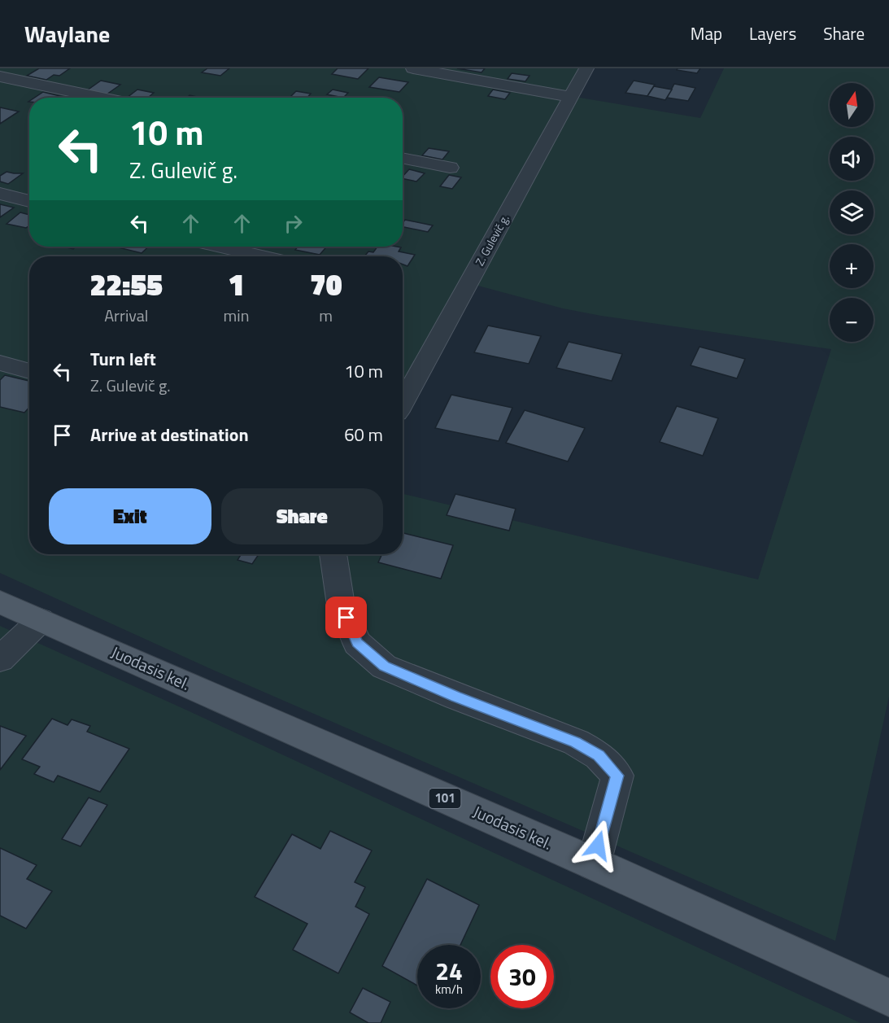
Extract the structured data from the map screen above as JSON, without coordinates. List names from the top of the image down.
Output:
{
  "streets": {
    "main road": ["Juodasis kel.", "101"],
    "street": ["Z. Gulevič g."]
  },
  "north": "top",
  "page": {
    "header": "Waylane",
    "nav": ["Map", "Layers", "Share"],
    "map_buttons": ["+", "−"],
    "turn": ["10 m", "Z. Gulevič g."],
    "eta": [
      "22:55",
      "Arrival",
      "1",
      "min",
      "70",
      "m"
    ],
    "list": [
      {
        "name": "Turn left",
        "note": "Z. Gulevič g.",
        "value": "10 m"
      },
      {
        "name": "Arrive at destination",
        "value": "60 m"
      }
    ],
    "buttons": ["Exit", "Share"],
    "speed": "24 km/h",
    "limit": "30"
  }
}
